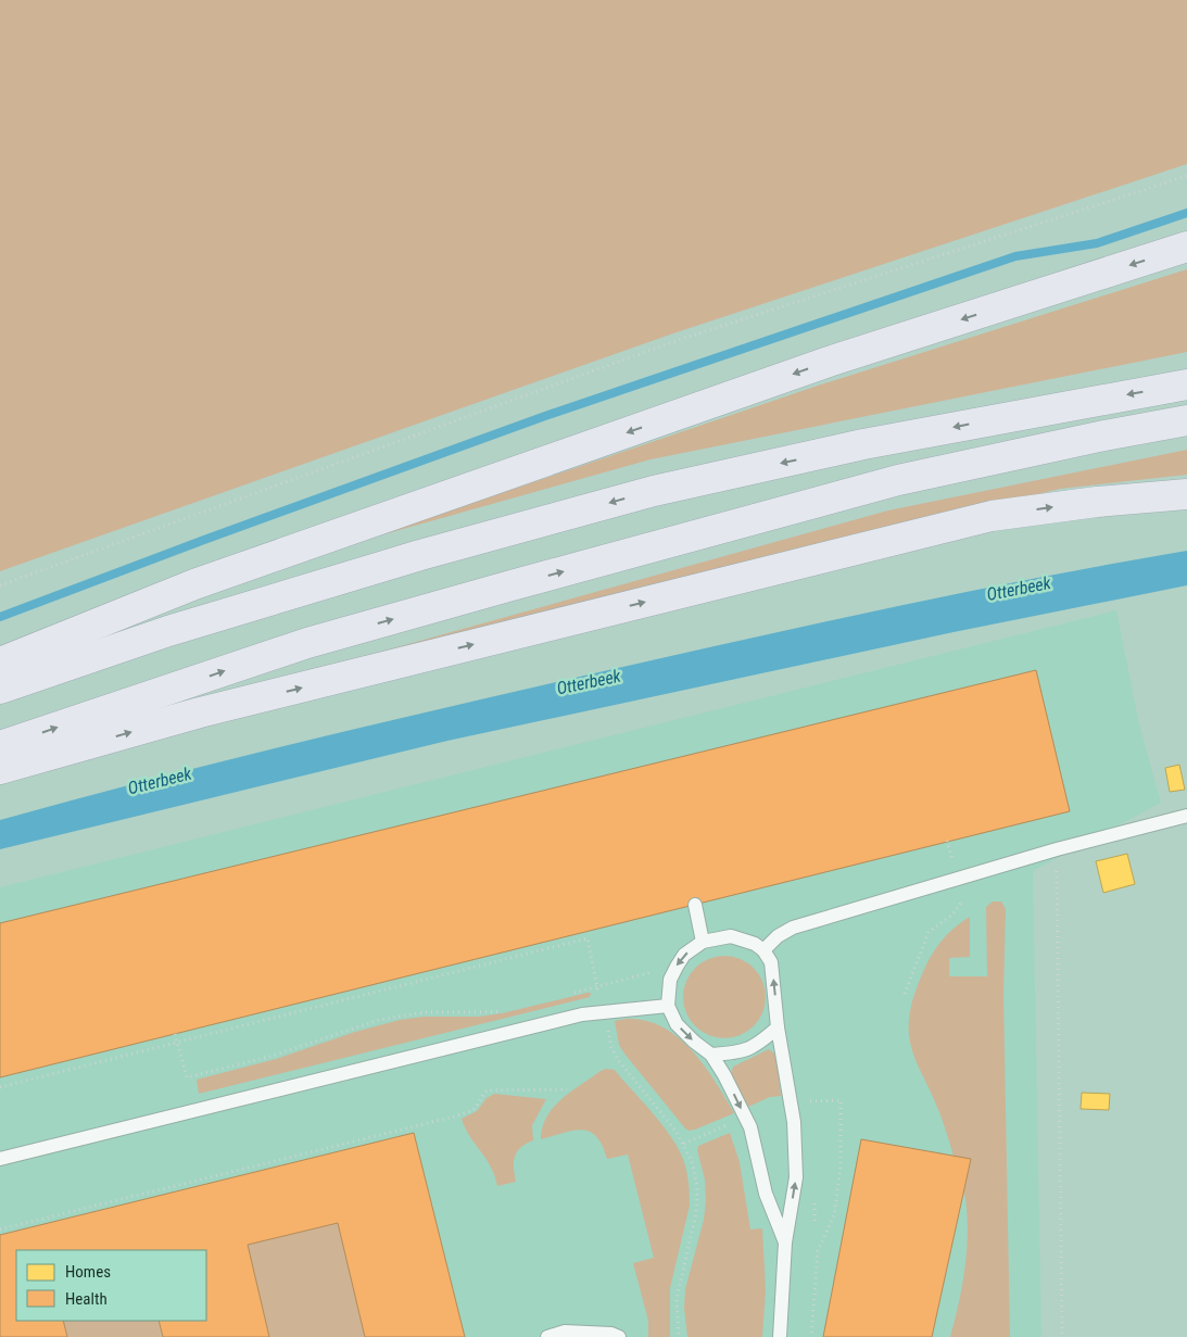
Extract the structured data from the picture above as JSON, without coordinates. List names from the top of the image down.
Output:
{
  "water": ["Otterbeek"],
  "legend": ["Homes", "Health"]
}
